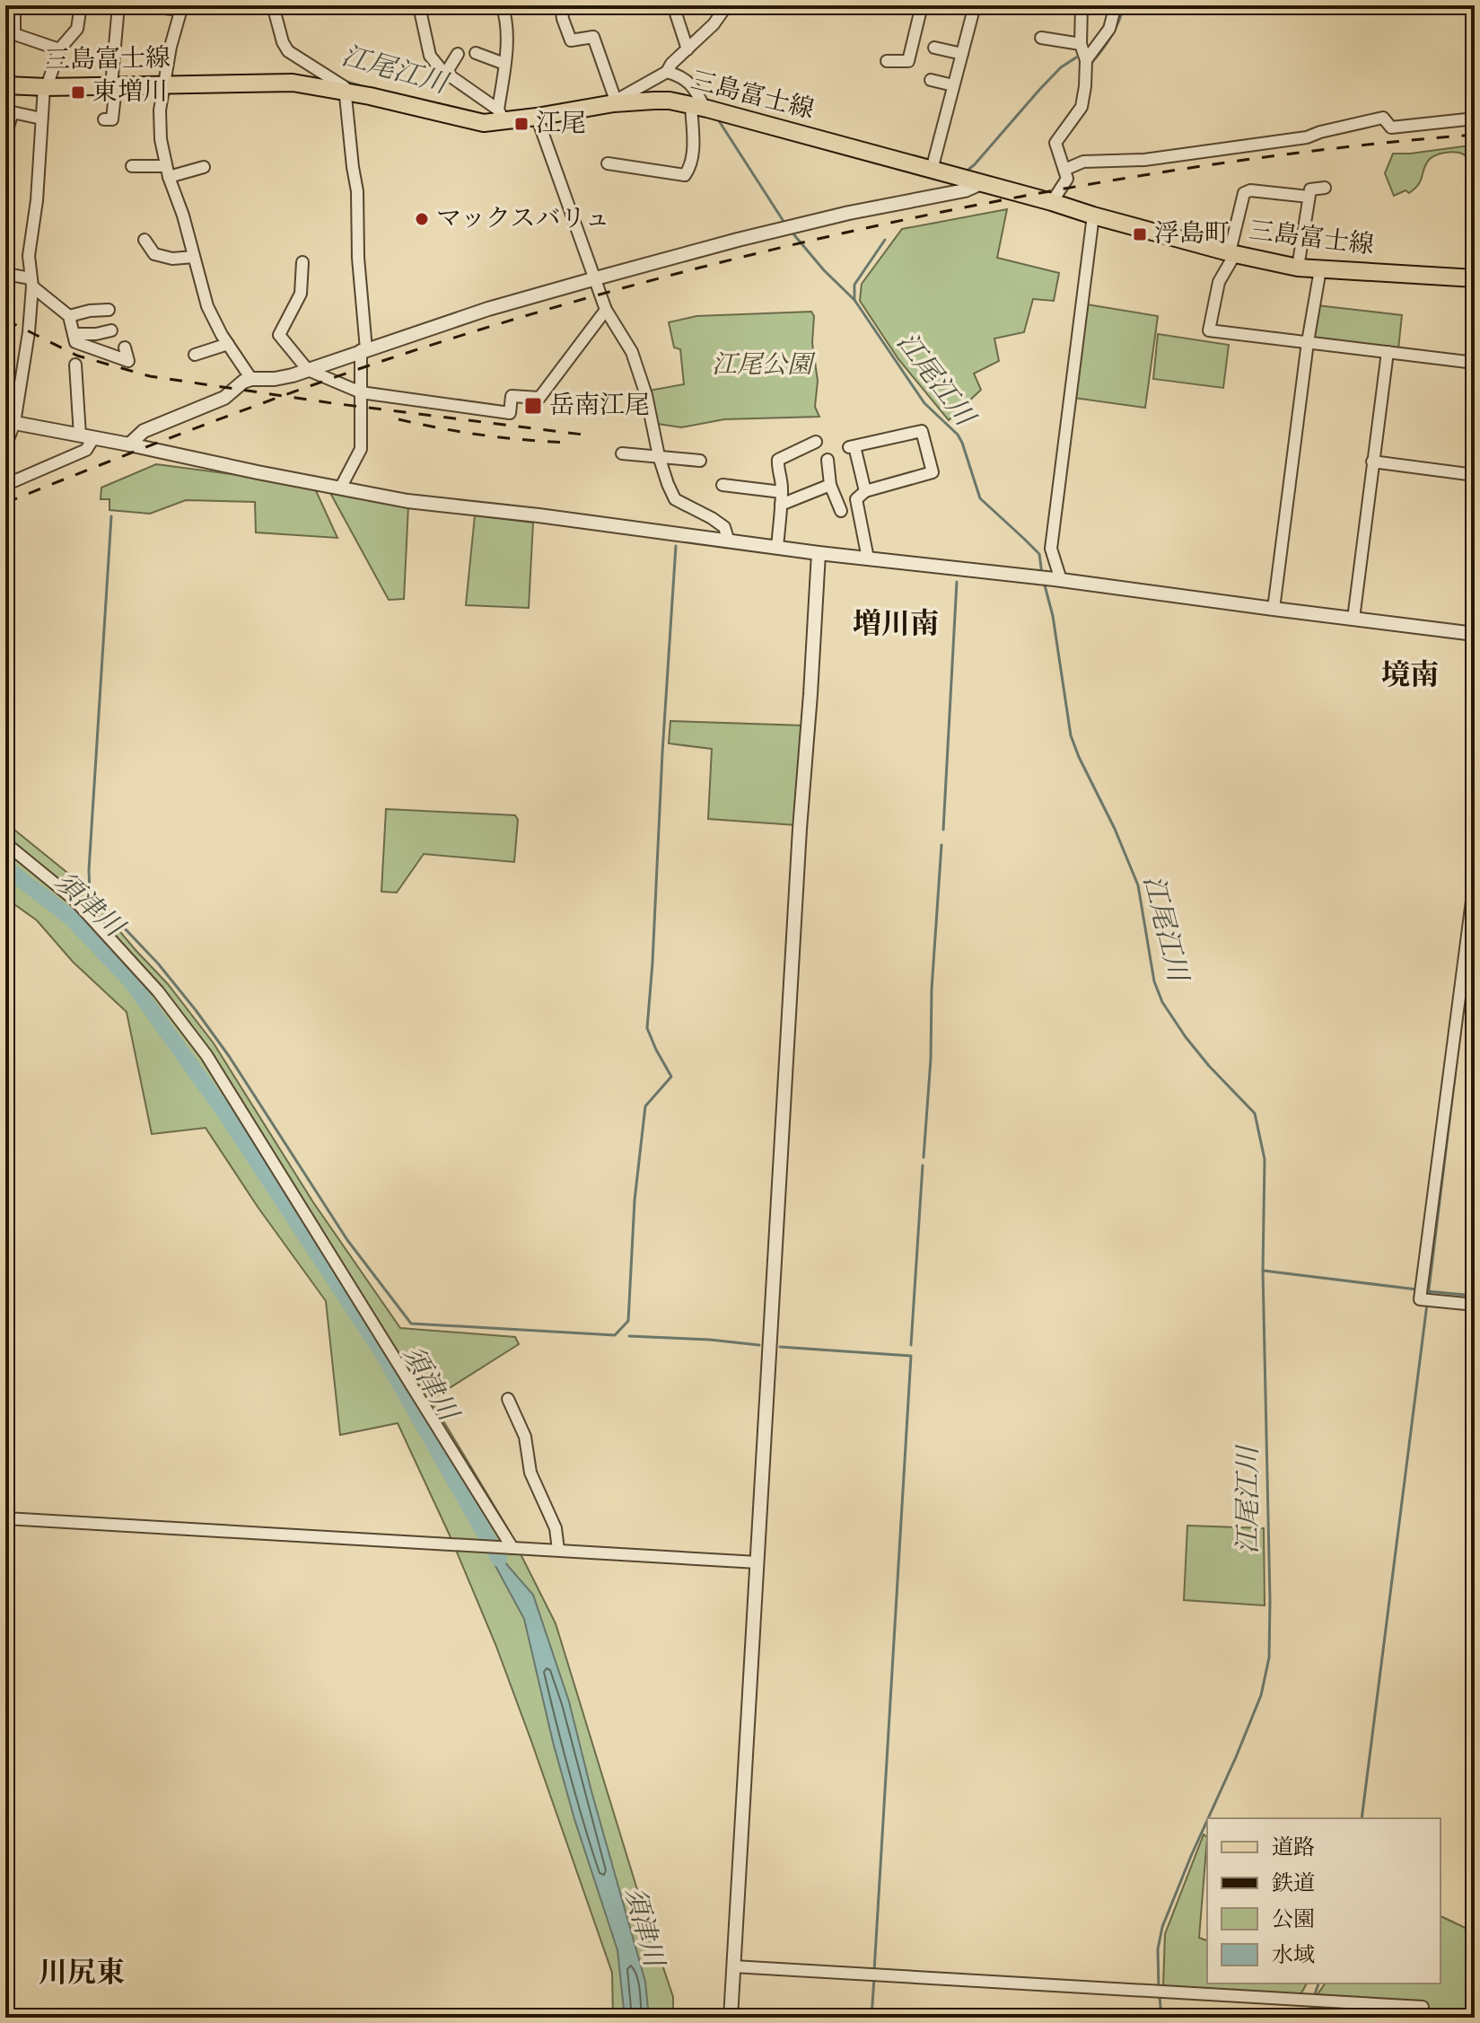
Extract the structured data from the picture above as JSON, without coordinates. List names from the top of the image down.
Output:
{
  "streets": {
    "main road": ["三島富士線"]
  },
  "districts": ["増川南", "境南", "川尻東"],
  "water": ["江尾江川", "須津川"],
  "parks": ["江尾公園"],
  "places": {
    "transit": [
      "東増川",
      "江尾",
      "浮島町",
      "岳南江尾"
    ],
    "other": ["マックスバリュ"]
  },
  "legend": [
    "道路",
    "鉄道",
    "公園",
    "水域"
  ]
}
